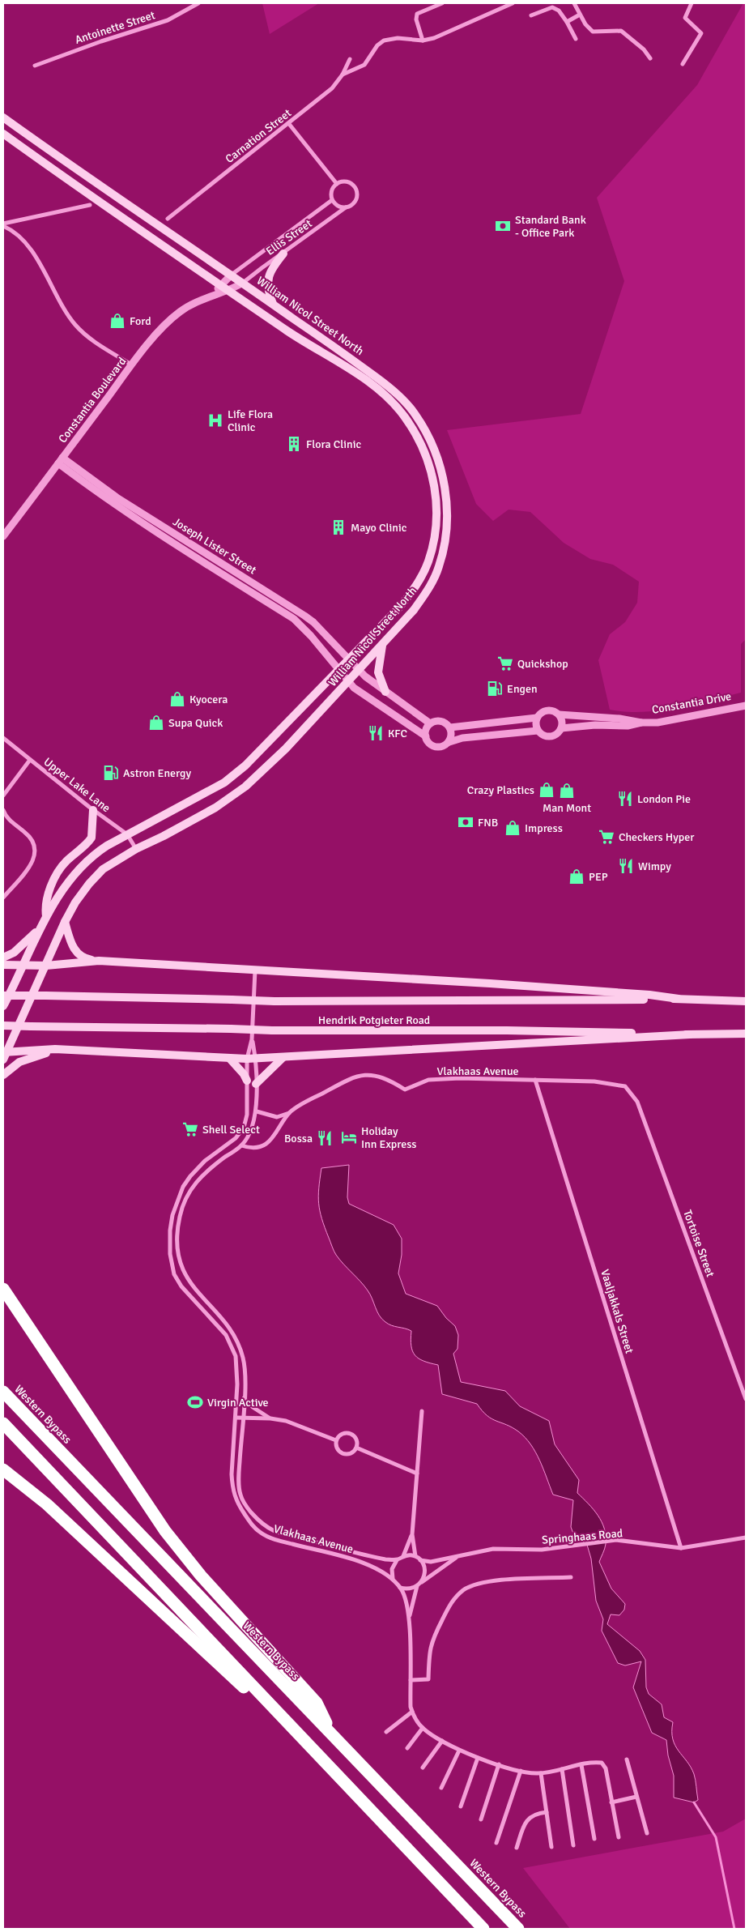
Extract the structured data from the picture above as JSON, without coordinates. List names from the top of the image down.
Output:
{
  "streets": {
    "highway": ["Western Bypass"],
    "main road": ["William Nicol Street North", "Hendrik Potgieter Road"],
    "street": [
      "Antoinette Street",
      "Carnation Street",
      "Ellis Street",
      "Constantia Boulevard",
      "Joseph Lister Street",
      "Constantia Drive",
      "Upper Lake Lane",
      "Vlakhaas Avenue",
      "Tortoise Street",
      "Vaaljakkals Street",
      "Springhaas Road"
    ]
  },
  "crossings": [
    ["Ellis Street", "William Nicol Street North"],
    ["Ellis Street", "Constantia Boulevard"],
    ["William Nicol Street North", "Constantia Boulevard"],
    ["William Nicol Street North", "Joseph Lister Street"],
    ["William Nicol Street North", "Upper Lake Lane"],
    ["Constantia Boulevard", "Joseph Lister Street"],
    ["Vlakhaas Avenue", "Tortoise Street"],
    ["Vlakhaas Avenue", "Vaaljakkals Street"],
    ["Vlakhaas Avenue", "Springhaas Road"],
    ["Vaaljakkals Street", "Springhaas Road"]
  ],
  "places": {
    "bank": ["Standard Bank - Office Park", "FNB"],
    "shop": [
      "Ford",
      "Kyocera",
      "Supa Quick",
      "Crazy Plastics",
      "Man Mont",
      "Impress",
      "PEP"
    ],
    "hospital": ["Life Flora Clinic"],
    "building": ["Flora Clinic", "Mayo Clinic"],
    "supermarket": ["Quickshop", "Checkers Hyper", "Shell Select"],
    "fuel station": ["Engen", "Astron Energy"],
    "restaurant": [
      "KFC",
      "London Pie",
      "Wimpy",
      "Bossa"
    ],
    "hotel": ["Holiday Inn Express"],
    "sports": ["Virgin Active"]
  }
}
